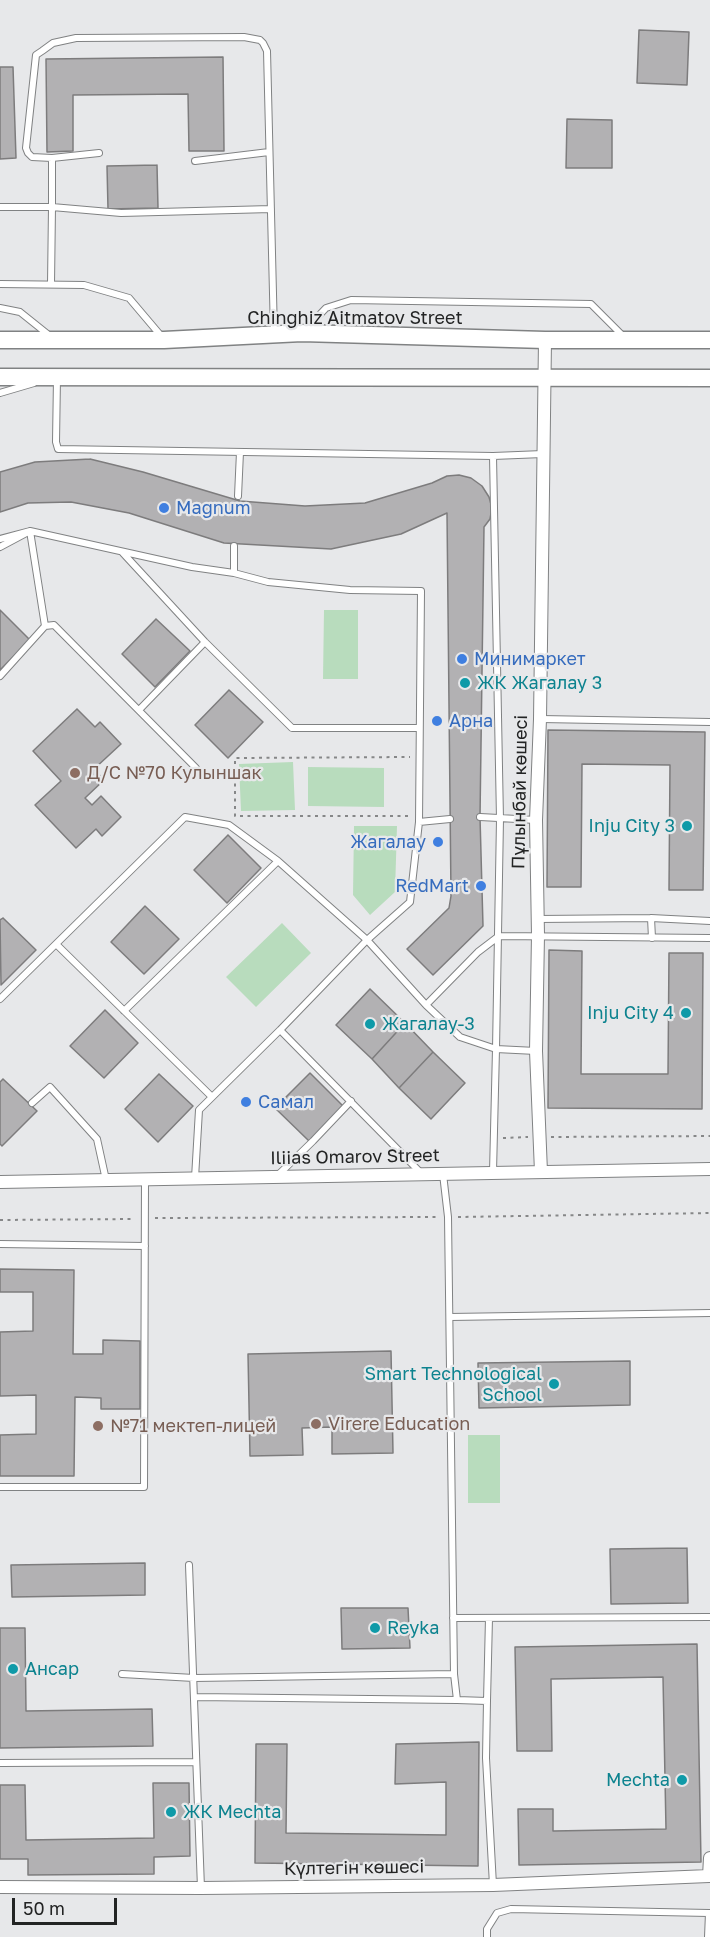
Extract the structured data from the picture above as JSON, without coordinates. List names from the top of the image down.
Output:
{
  "streets": {
    "main road": ["Chinghiz Aitmatov Street"],
    "street": ["Пұлынбай көшесі", "Iliias Omarov Street", "Күлтегін көшесі"]
  },
  "crossings": [
    ["Chinghiz Aitmatov Street", "Пұлынбай көшесі"],
    ["Пұлынбай көшесі", "Iliias Omarov Street"]
  ],
  "places": [
    "Magnum",
    "Минимаркет",
    "ЖК Жагалау 3",
    "Арна",
    "Д/С №70 Кулыншак",
    "Inju City 3",
    "Жагалау",
    "RedMart",
    "Inju City 4",
    "Жагалау-3",
    "Самал",
    "Smart Technological School",
    "Virere Education",
    "№71 мектеп-лицей",
    "Reyka",
    "Ансар",
    "Mechta",
    "ЖК Mechta"
  ],
  "scale_bar": "50 m"
}
